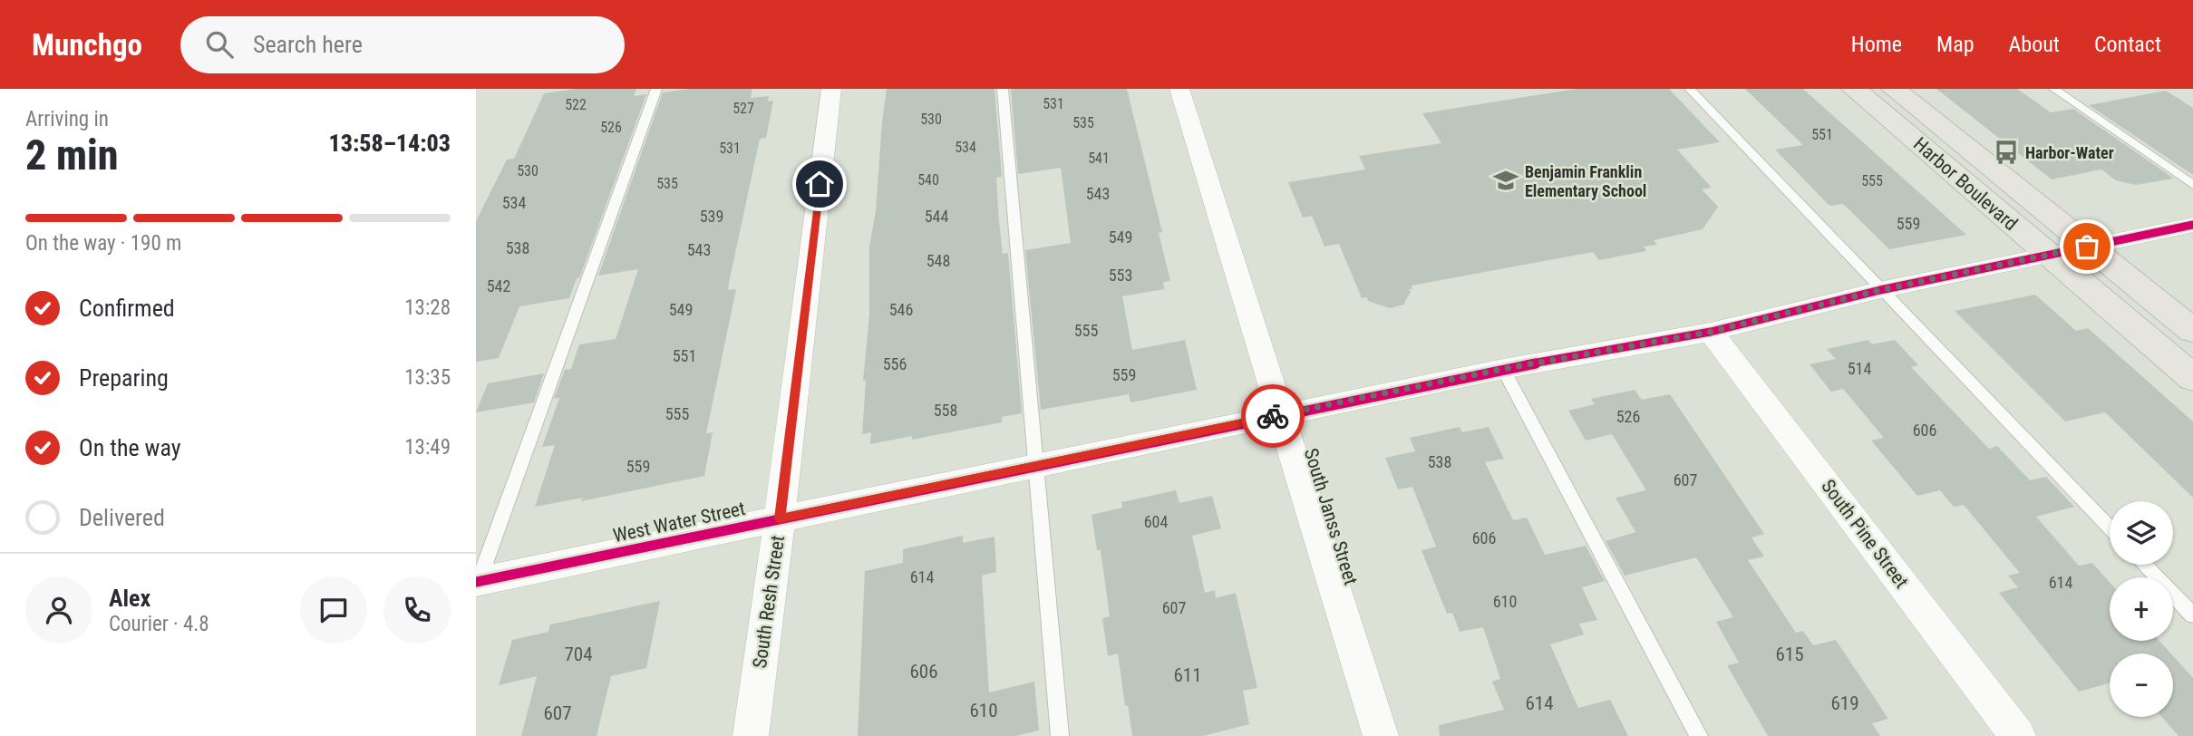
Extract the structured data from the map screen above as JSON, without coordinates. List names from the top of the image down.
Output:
{
  "streets": {
    "main road": ["Harbor Boulevard"],
    "street": [
      "South Janss Street",
      "West Water Street",
      "South Pine Street",
      "South Resh Street"
    ]
  },
  "crossings": [
    ["Harbor Boulevard", "West Water Street"],
    ["South Janss Street", "West Water Street"],
    ["West Water Street", "South Pine Street"],
    ["West Water Street", "South Resh Street"]
  ],
  "places": {
    "bus stop": ["Harbor-Water"],
    "school or university": ["Benjamin Franklin Elementary School"]
  },
  "house_numbers": [
    "531",
    "522",
    "527",
    "530",
    "535",
    "526",
    "551",
    "534",
    "531",
    "541",
    "530",
    "540",
    "555",
    "535",
    "543",
    "534",
    "539",
    "544",
    "559",
    "549",
    "538",
    "543",
    "548",
    "553",
    "542",
    "549",
    "546",
    "555",
    "551",
    "556",
    "514",
    "559",
    "558",
    "555",
    "526",
    "606",
    "538",
    "559",
    "607",
    "604",
    "606",
    "614",
    "614",
    "610",
    "607",
    "704",
    "615",
    "606",
    "611",
    "614",
    "619",
    "610",
    "607"
  ],
  "page": {
    "header": "Munchgo",
    "search": "Search here",
    "nav": [
      "Home",
      "Map",
      "About",
      "Contact"
    ],
    "heading": ["2 min", "Arriving in", "13:58–14:03"],
    "panel": ["Alex", "Courier · 4.8"],
    "bar": "On the way · 190 m",
    "list": [
      ["Confirmed", "13:28"],
      ["Preparing", "13:35"],
      ["On the way", "13:49"],
      "Delivered"
    ],
    "map_buttons": ["+", "−"]
  }
}
